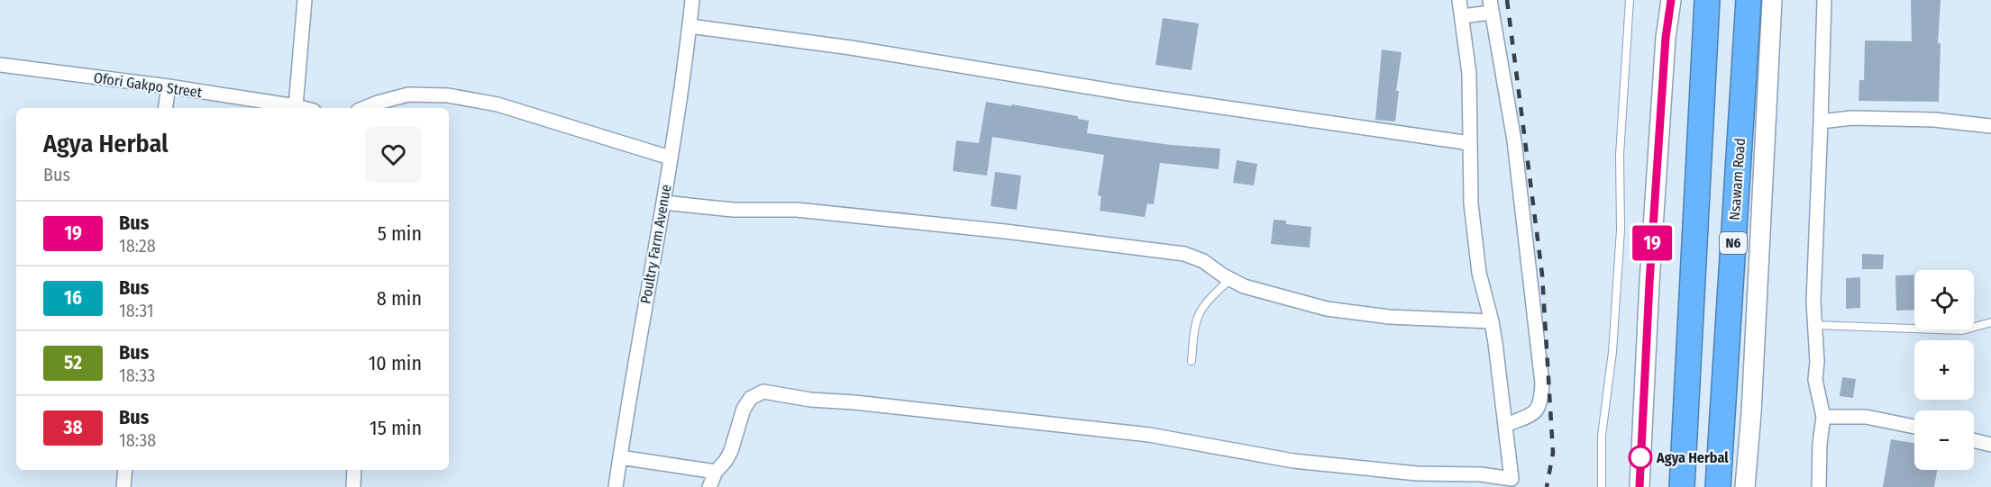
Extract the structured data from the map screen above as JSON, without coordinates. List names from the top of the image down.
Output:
{
  "streets": {
    "highway": ["Nsawam Road", "N6"],
    "street": ["Ofori Gakpo Street", "Poultry Farm Avenue"]
  },
  "places": ["Agya Herbal"],
  "lines": ["bus line 19"],
  "page": {
    "on_map": "19",
    "heading": ["Agya Herbal", "Bus"],
    "list": [
      {
        "mark": "19",
        "name": "Bus",
        "note": "18:28",
        "value": "5 min"
      },
      {
        "mark": "16",
        "name": "Bus",
        "note": "18:31",
        "value": "8 min"
      },
      {
        "mark": "52",
        "name": "Bus",
        "note": "18:33",
        "value": "10 min"
      },
      {
        "mark": "38",
        "name": "Bus",
        "note": "18:38",
        "value": "15 min"
      }
    ],
    "map_buttons": ["+", "−"]
  }
}
